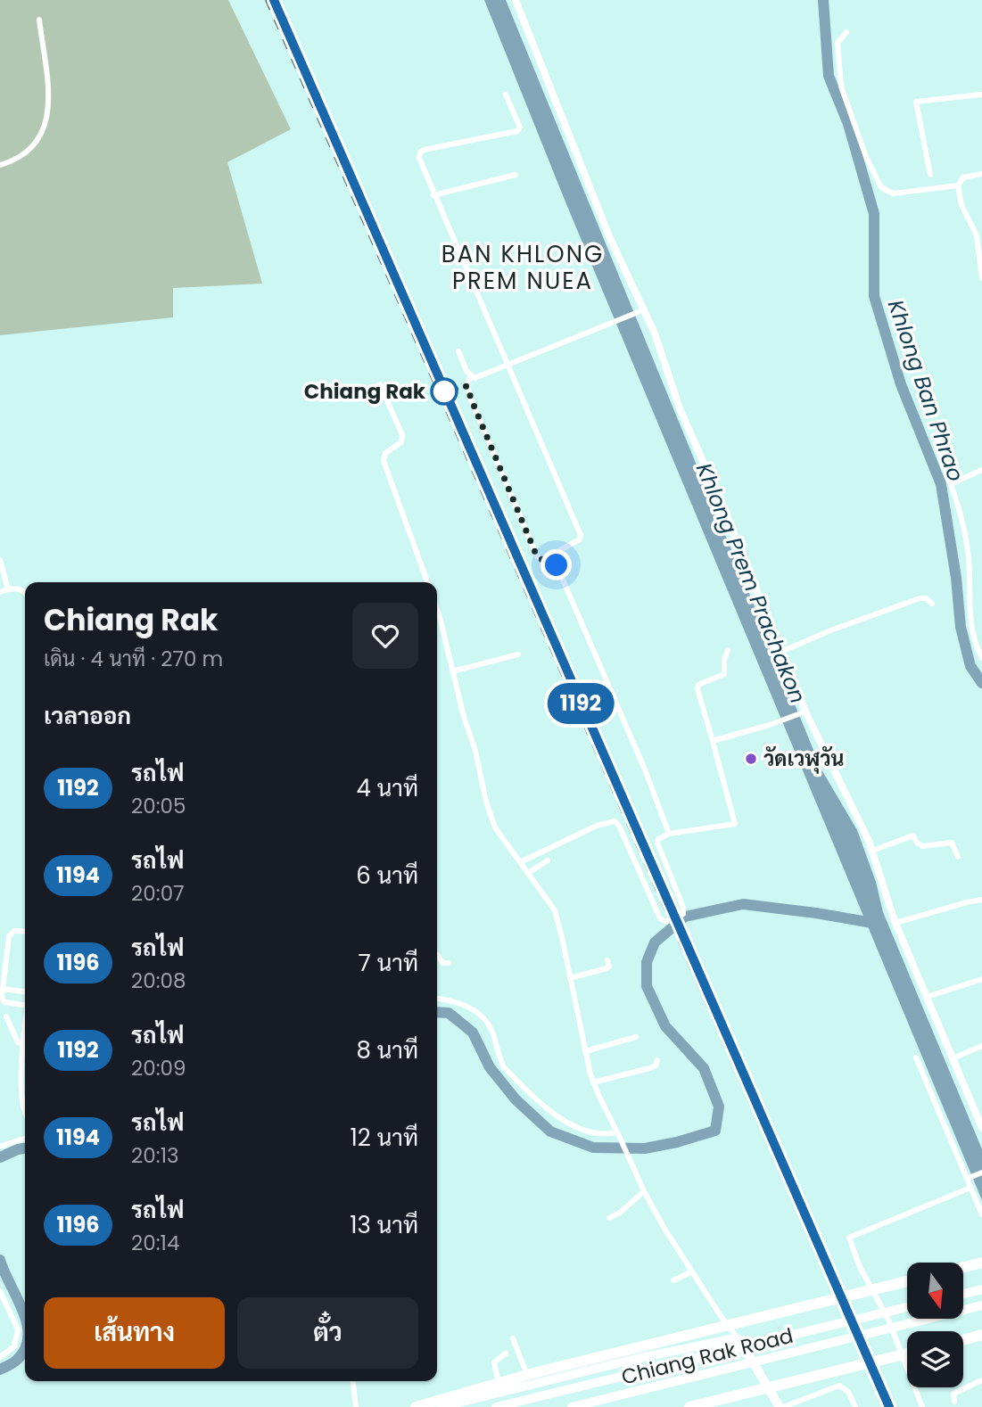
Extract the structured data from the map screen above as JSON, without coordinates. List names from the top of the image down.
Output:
{
  "streets": {
    "main road": ["Chiang Rak Road"]
  },
  "districts": ["BAN KHLONG PREM NUEA"],
  "water": ["Khlong Ban Phrao", "Khlong Prem Prachakon"],
  "places": ["Chiang Rak", "วัดเวฬุวัน"],
  "north": "bottom",
  "page": {
    "on_map": "1192",
    "heading": [
      ["Chiang Rak", "เดิน · 4 นาที · 270 m"],
      "เวลาออก"
    ],
    "list": [
      {
        "mark": "1192",
        "name": "รถไฟ",
        "note": "20:05",
        "value": "4 นาที"
      },
      {
        "mark": "1194",
        "name": "รถไฟ",
        "note": "20:07",
        "value": "6 นาที"
      },
      {
        "mark": "1196",
        "name": "รถไฟ",
        "note": "20:08",
        "value": "7 นาที"
      },
      {
        "mark": "1192",
        "name": "รถไฟ",
        "note": "20:09",
        "value": "8 นาที"
      },
      {
        "mark": "1194",
        "name": "รถไฟ",
        "note": "20:13",
        "value": "12 นาที"
      },
      {
        "mark": "1196",
        "name": "รถไฟ",
        "note": "20:14",
        "value": "13 นาที"
      }
    ],
    "buttons": ["เส้นทาง", "ตั๋ว"]
  }
}
